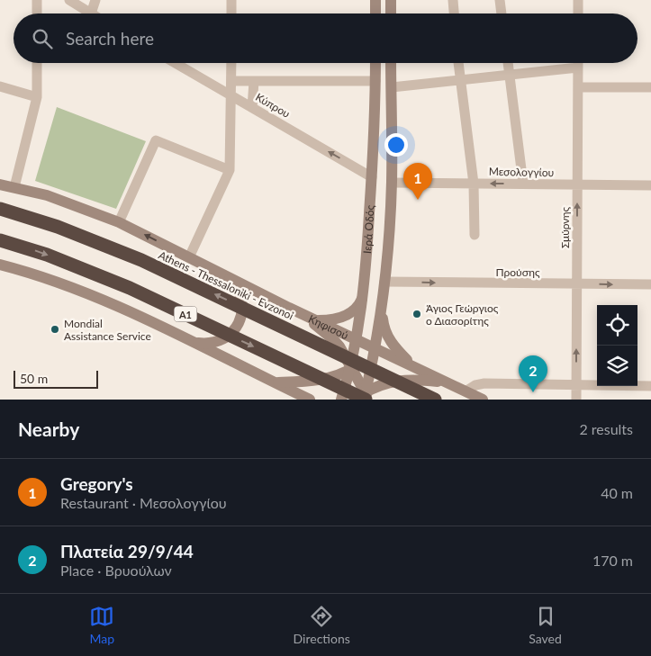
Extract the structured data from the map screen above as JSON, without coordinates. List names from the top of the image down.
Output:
{
  "streets": {
    "highway": ["Athens - Thessaloniki - Evzonoi", "Α1"],
    "main road": ["Ιερά Οδός", "Κηφισού"],
    "street": [
      "Κύπρου",
      "Μεσολογγίου",
      "Σμύρνης",
      "Προύσης"
    ]
  },
  "crossings": [
    ["Κύπρου", "Ιερά Οδός"],
    ["Μεσολογγίου", "Σμύρνης"],
    ["Μεσολογγίου", "Ιερά Οδός"],
    ["Σμύρνης", "Προύσης"],
    ["Ιερά Οδός", "Προύσης"],
    ["Ιερά Οδός", "Α1"],
    ["Ιερά Οδός", "Κηφισού"]
  ],
  "one_way": ["Κύπρου", "Σμύρνης", "Προύσης"],
  "places": ["Άγιος Γεώργιος ο Διασορίτης", "Mondial Assistance Service"],
  "scale_bar": "50 m",
  "page": {
    "search": "Search here",
    "pins": ["1", "2"],
    "scale": "50 m",
    "heading": ["Nearby", "2 results"],
    "list": [
      {
        "mark": "1",
        "name": "Gregory's",
        "note": "Restaurant · Μεσολογγίου",
        "value": "40 m"
      },
      {
        "mark": "2",
        "name": "Πλατεία 29/9/44",
        "note": "Place · Βρυούλων",
        "value": "170 m"
      }
    ],
    "nav": ["Map", "Directions", "Saved"]
  }
}
